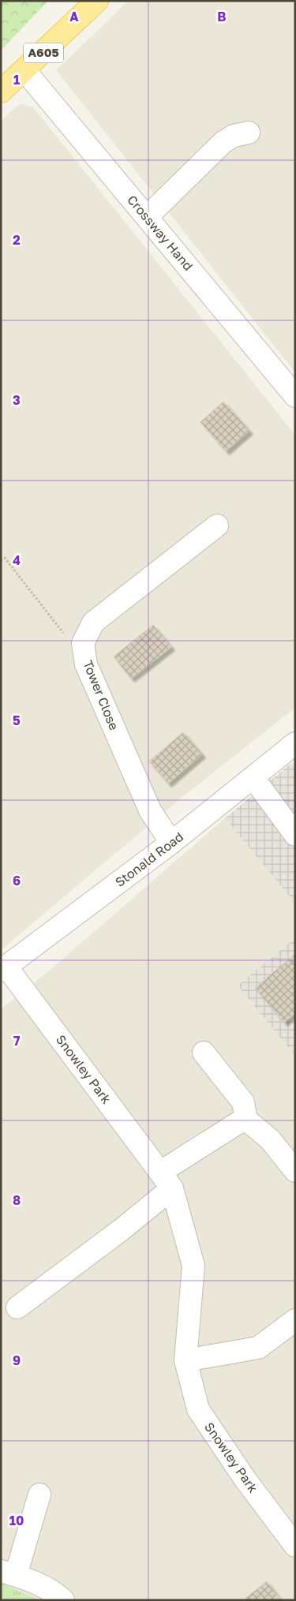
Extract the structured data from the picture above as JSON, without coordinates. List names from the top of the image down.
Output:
{
  "streets": {
    "main road": ["A605"],
    "street": [
      "Crossway Hand",
      "Tower Close",
      "Stonald Road",
      "Snowley Park"
    ]
  },
  "crossings": [
    ["A605", "Crossway Hand"],
    ["Tower Close", "Stonald Road"],
    ["Stonald Road", "Snowley Park"]
  ],
  "grid": {
    "columns": ["A", "B"],
    "rows": [
      "1",
      "2",
      "3",
      "4",
      "5",
      "6",
      "7",
      "8",
      "9",
      "10"
    ]
  }
}
